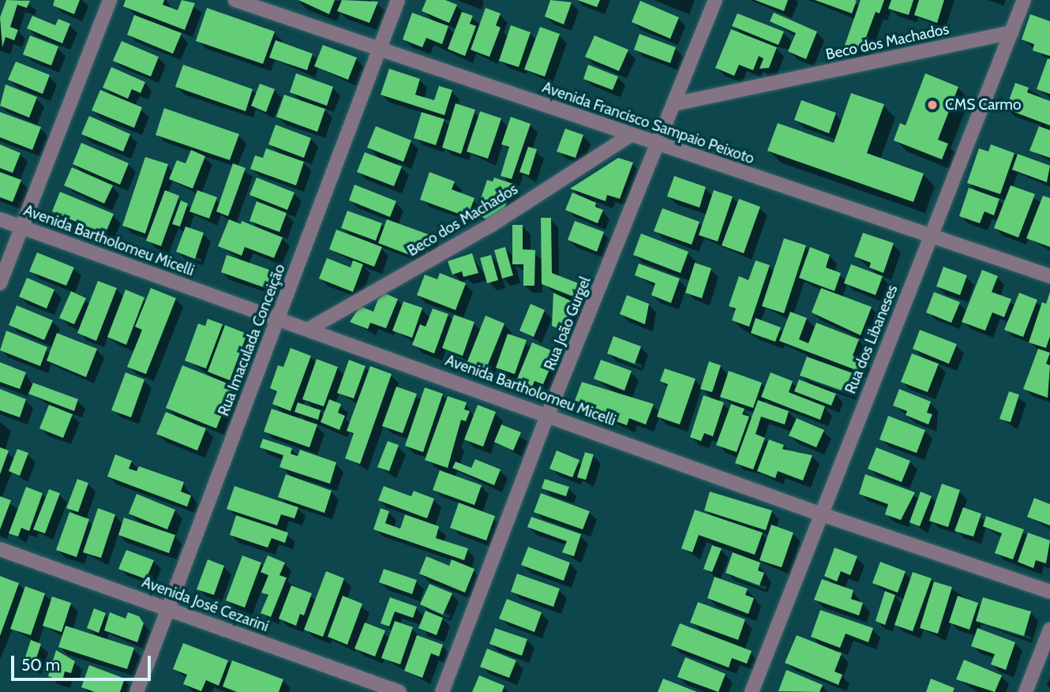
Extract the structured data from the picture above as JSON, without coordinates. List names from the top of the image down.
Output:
{
  "streets": {
    "street": [
      "Beco dos Machados",
      "Avenida Francisco Sampaio Peixoto",
      "Avenida Bartholomeu Micelli",
      "Rua João Gurgel",
      "Rua dos Libaneses",
      "Rua Imaculada Conceição",
      "Avenida José Cezarini"
    ]
  },
  "crossings": [
    ["Beco dos Machados", "Avenida Francisco Sampaio Peixoto"],
    ["Beco dos Machados", "Avenida Bartholomeu Micelli"],
    ["Beco dos Machados", "Rua João Gurgel"],
    ["Beco dos Machados", "Rua dos Libaneses"],
    ["Avenida Francisco Sampaio Peixoto", "Rua João Gurgel"],
    ["Avenida Francisco Sampaio Peixoto", "Rua dos Libaneses"],
    ["Avenida Francisco Sampaio Peixoto", "Rua Imaculada Conceição"],
    ["Avenida Bartholomeu Micelli", "Rua João Gurgel"],
    ["Avenida Bartholomeu Micelli", "Rua dos Libaneses"],
    ["Avenida Bartholomeu Micelli", "Rua Imaculada Conceição"],
    ["Rua Imaculada Conceição", "Avenida José Cezarini"]
  ],
  "places": ["CMS Carmo"],
  "scale_bar": "50 m"
}
